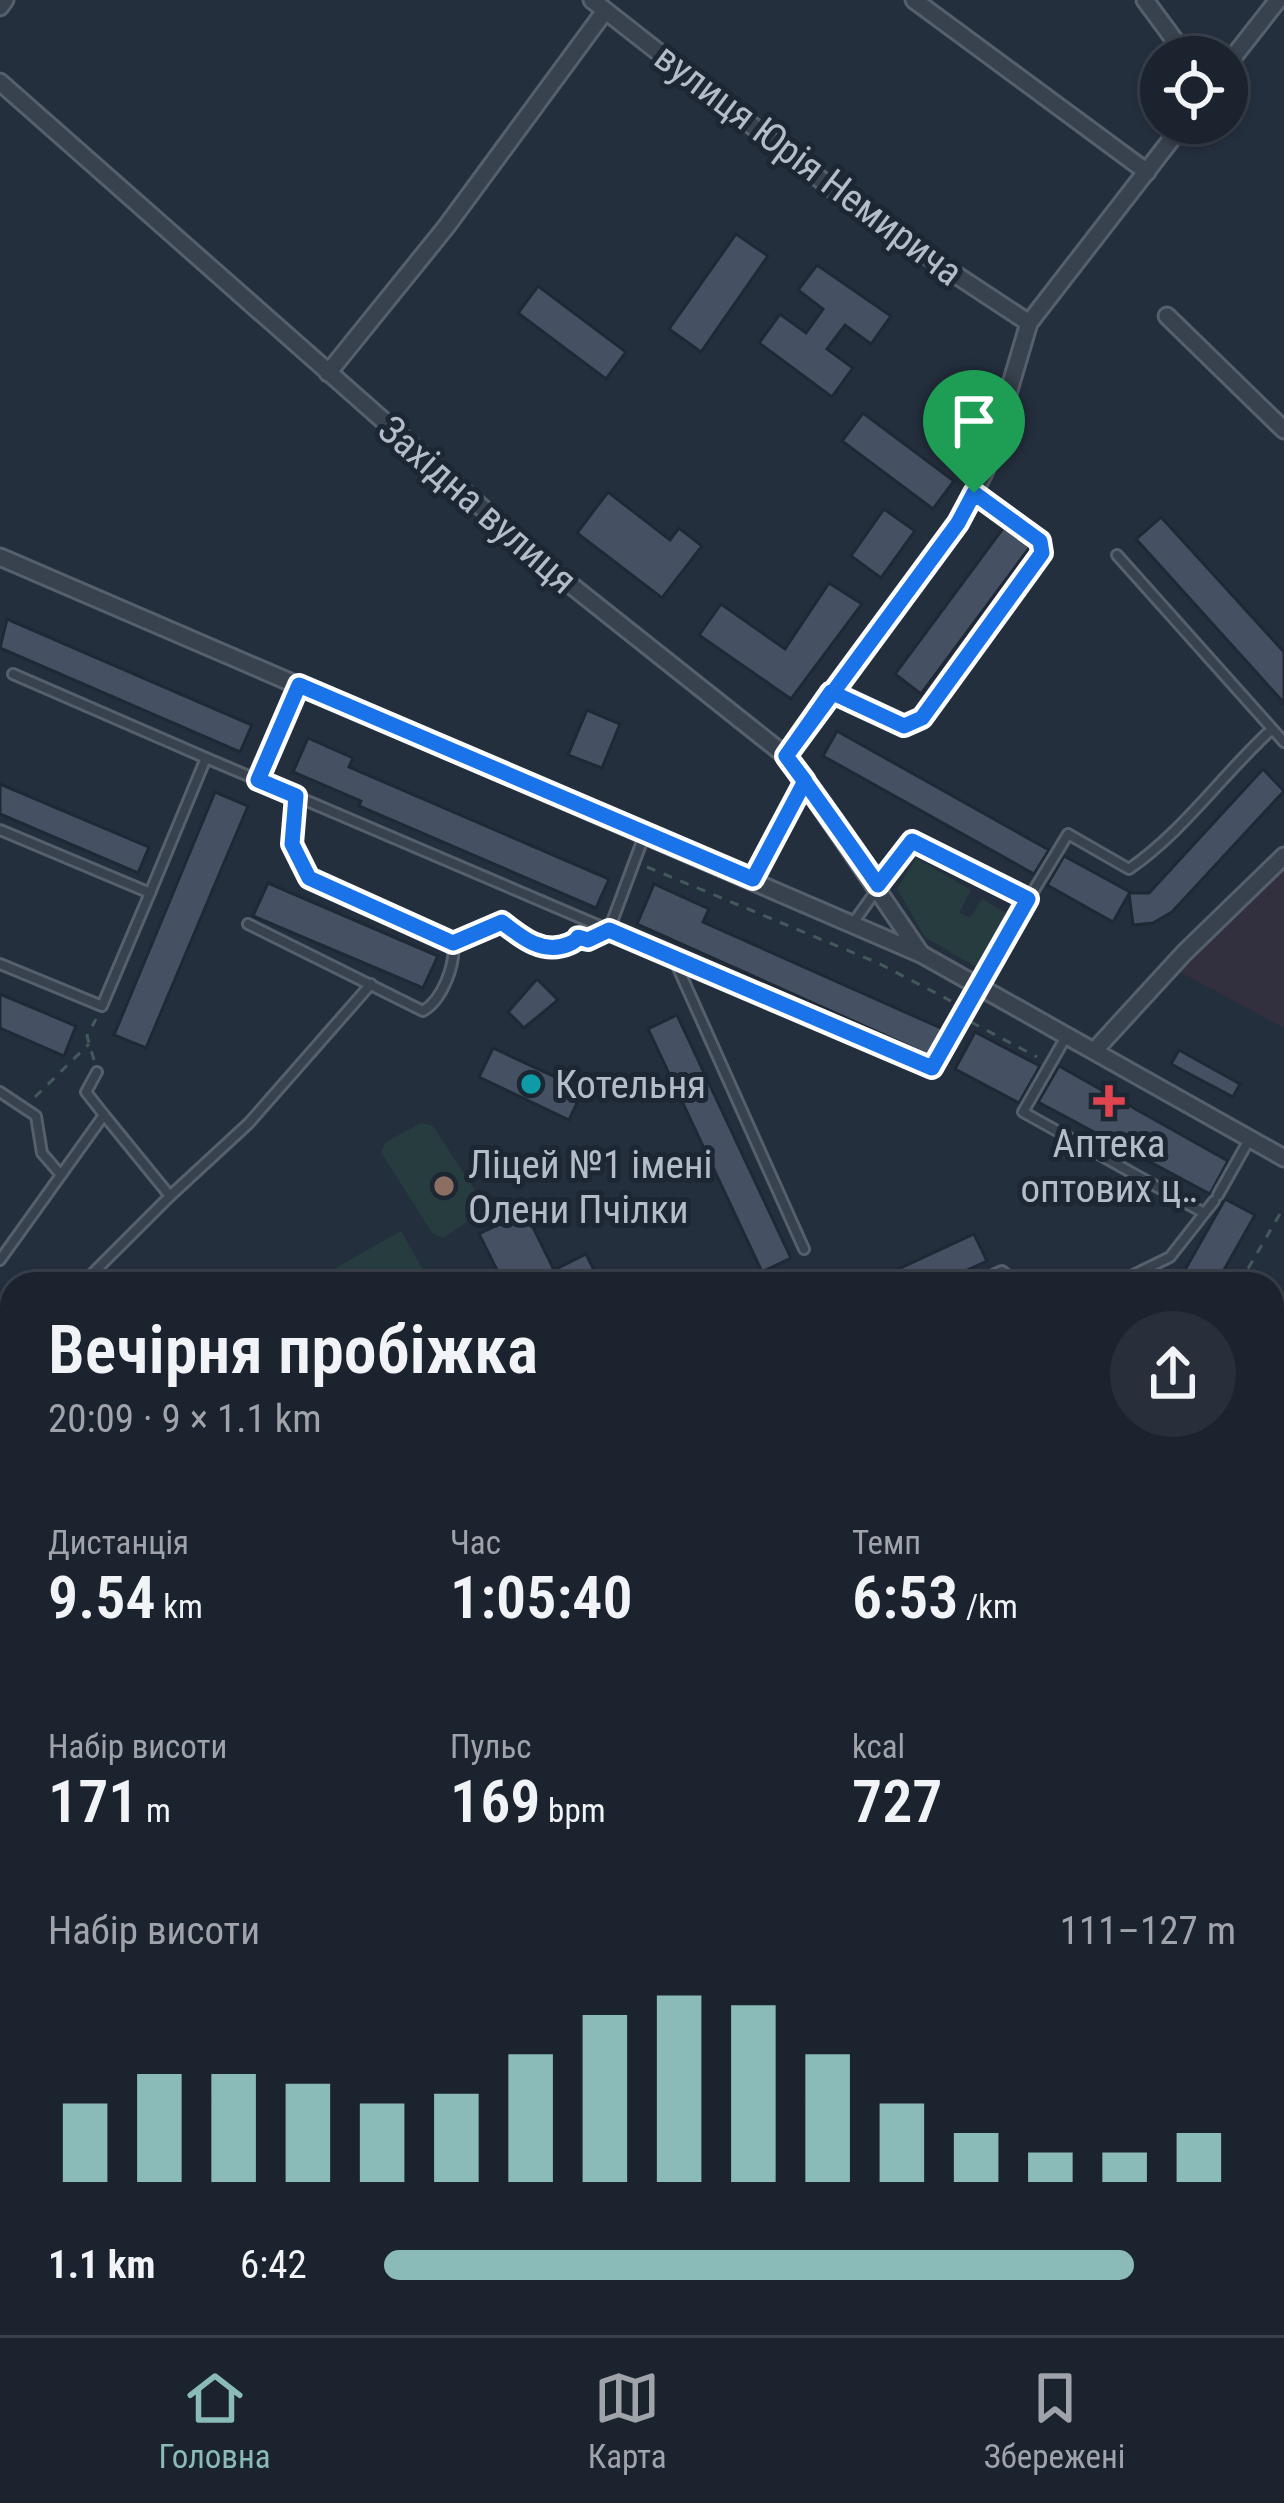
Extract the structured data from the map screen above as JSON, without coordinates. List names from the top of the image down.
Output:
{
  "streets": {
    "street": ["вулиця Юрія Немирича", "Західна вулиця"]
  },
  "places": {
    "other": ["Котельня", "Ліцей №1 імені Олени Пчілки"],
    "health": ["Аптека оптових ц‥"]
  },
  "page": {
    "heading": ["Вечірня пробіжка", "20:09 · 9 × 1.1 km"],
    "stats": [
      ["Дистанція", "9.54 km"],
      ["Час", "1:05:40"],
      ["Темп", "6:53 /km"],
      ["Набір висоти", "171 m"],
      ["Пульс", "169 bpm"],
      ["kcal", "727"]
    ],
    "chart": ["Набір висоти", "111–127 m"],
    "list": [
      {
        "name": "1.1 km",
        "note": "6:42"
      }
    ],
    "tabs": ["Головна", "Карта", "Збережені"]
  }
}
